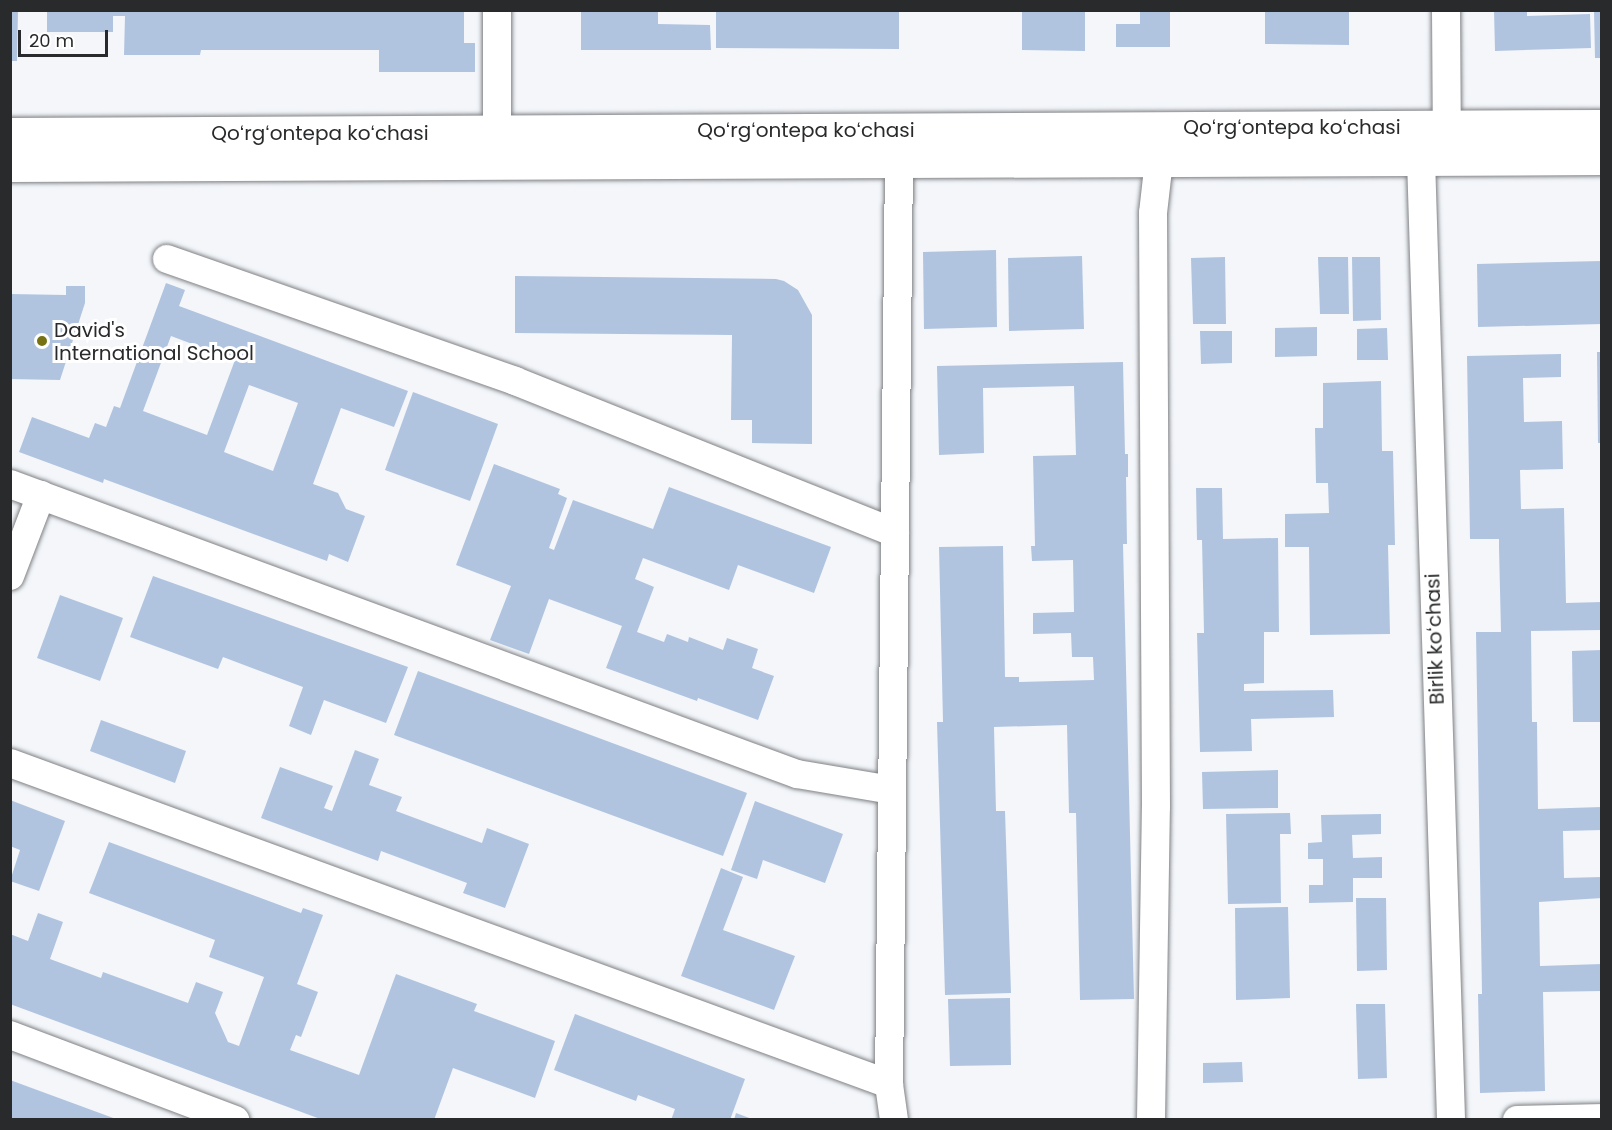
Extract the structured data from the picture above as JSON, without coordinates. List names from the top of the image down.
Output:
{
  "streets": {
    "main road": ["Qoʻrgʻontepa koʻchasi"],
    "street": ["Birlik koʻchasi"]
  },
  "crossings": [
    ["Qoʻrgʻontepa koʻchasi", "Birlik koʻchasi"]
  ],
  "places": ["David's International School"],
  "scale_bar": "20 m"
}
